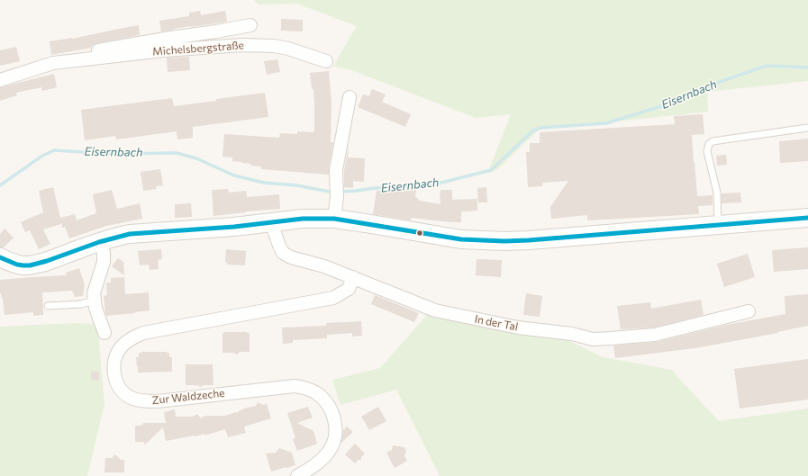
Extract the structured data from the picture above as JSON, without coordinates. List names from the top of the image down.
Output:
{
  "streets": {
    "street": ["Michelsbergstraße", "In der Tal", "Zur Waldzeche"]
  },
  "crossings": [
    ["In der Tal", "Zur Waldzeche"]
  ],
  "water": ["Eisernbach"]
}
